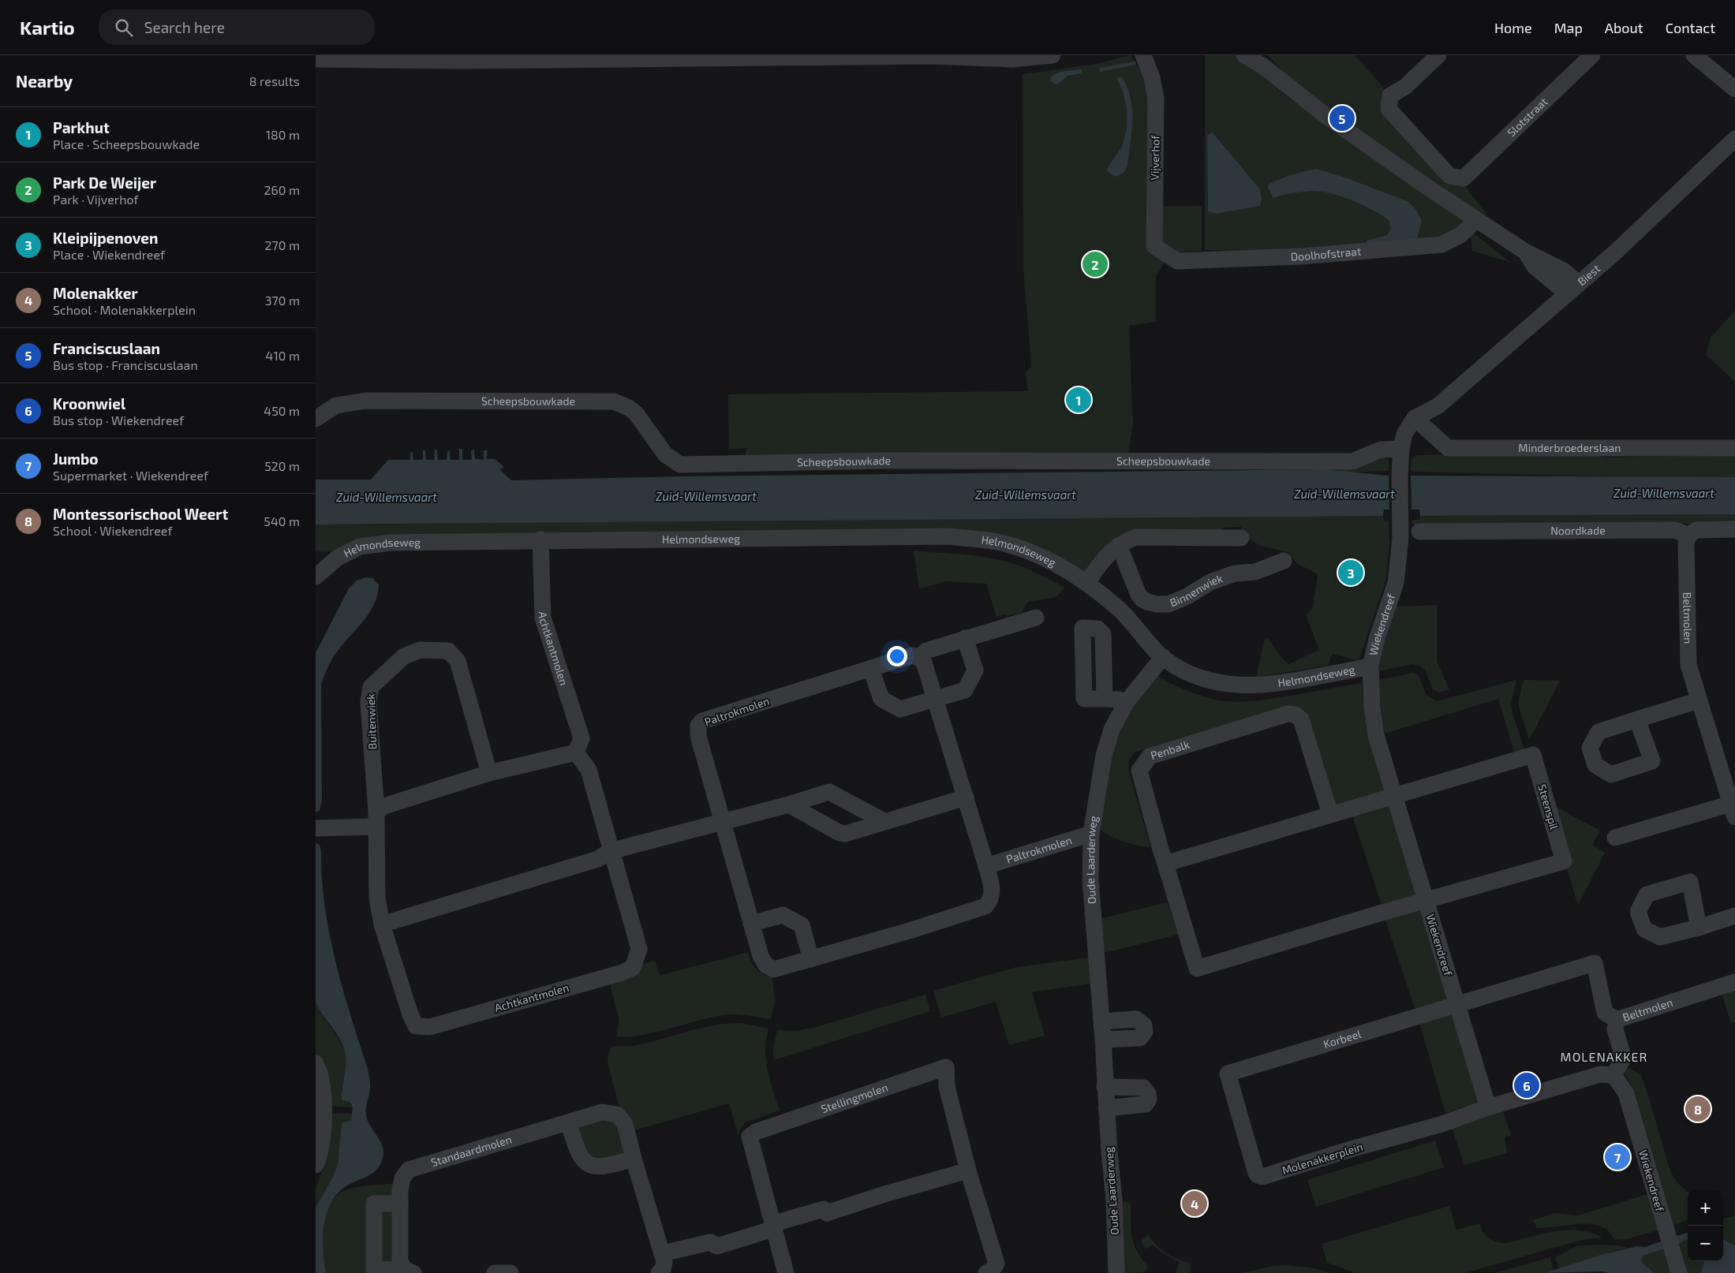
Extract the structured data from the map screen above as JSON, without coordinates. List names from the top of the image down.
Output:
{
  "streets": {
    "street": [
      "Slotstraat",
      "Vijverhof",
      "Doolhofstraat",
      "Biest",
      "Scheepsbouwkade",
      "Minderbroederslaan",
      "Noordkade",
      "Helmondseweg",
      "Binnenwiek",
      "Beltmolen",
      "Wiekendreef",
      "Achtkantmolen",
      "Paltrokmolen",
      "Buitenwiek",
      "Penbalk",
      "Steenspil",
      "Oude Laarderweg",
      "Korbeel",
      "Stellingmolen",
      "Standaardmolen",
      "Molenakkerplein"
    ]
  },
  "crossings": [
    ["Vijverhof", "Doolhofstraat"],
    ["Biest", "Scheepsbouwkade"],
    ["Biest", "Minderbroederslaan"],
    ["Biest", "Wiekendreef"],
    ["Scheepsbouwkade", "Wiekendreef"],
    ["Noordkade", "Beltmolen"],
    ["Helmondseweg", "Wiekendreef"],
    ["Helmondseweg", "Achtkantmolen"],
    ["Helmondseweg", "Oude Laarderweg"],
    ["Beltmolen", "Wiekendreef"],
    ["Beltmolen", "Korbeel"],
    ["Wiekendreef", "Steenspil"],
    ["Wiekendreef", "Korbeel"],
    ["Wiekendreef", "Molenakkerplein"],
    ["Achtkantmolen", "Buitenwiek"],
    ["Paltrokmolen", "Oude Laarderweg"],
    ["Korbeel", "Molenakkerplein"]
  ],
  "districts": ["MOLENAKKER"],
  "water": ["Zuid-Willemsvaart"],
  "page": {
    "header": "Kartio",
    "search": "Search here",
    "nav": [
      "Home",
      "Map",
      "About",
      "Contact"
    ],
    "heading": ["Nearby", "8 results"],
    "pins": [
      "5",
      "2",
      "1",
      "3",
      "6",
      "8",
      "7",
      "4"
    ],
    "list": [
      {
        "mark": "1",
        "name": "Parkhut",
        "note": "Place · Scheepsbouwkade",
        "value": "180 m"
      },
      {
        "mark": "2",
        "name": "Park De Weijer",
        "note": "Park · Vijverhof",
        "value": "260 m"
      },
      {
        "mark": "3",
        "name": "Kleipijpenoven",
        "note": "Place · Wiekendreef",
        "value": "270 m"
      },
      {
        "mark": "4",
        "name": "Molenakker",
        "note": "School · Molenakkerplein",
        "value": "370 m"
      },
      {
        "mark": "5",
        "name": "Franciscuslaan",
        "note": "Bus stop · Franciscuslaan",
        "value": "410 m"
      },
      {
        "mark": "6",
        "name": "Kroonwiel",
        "note": "Bus stop · Wiekendreef",
        "value": "450 m"
      },
      {
        "mark": "7",
        "name": "Jumbo",
        "note": "Supermarket · Wiekendreef",
        "value": "520 m"
      },
      {
        "mark": "8",
        "name": "Montessorischool Weert",
        "note": "School · Wiekendreef",
        "value": "540 m"
      }
    ],
    "map_buttons": ["+", "−"]
  }
}
